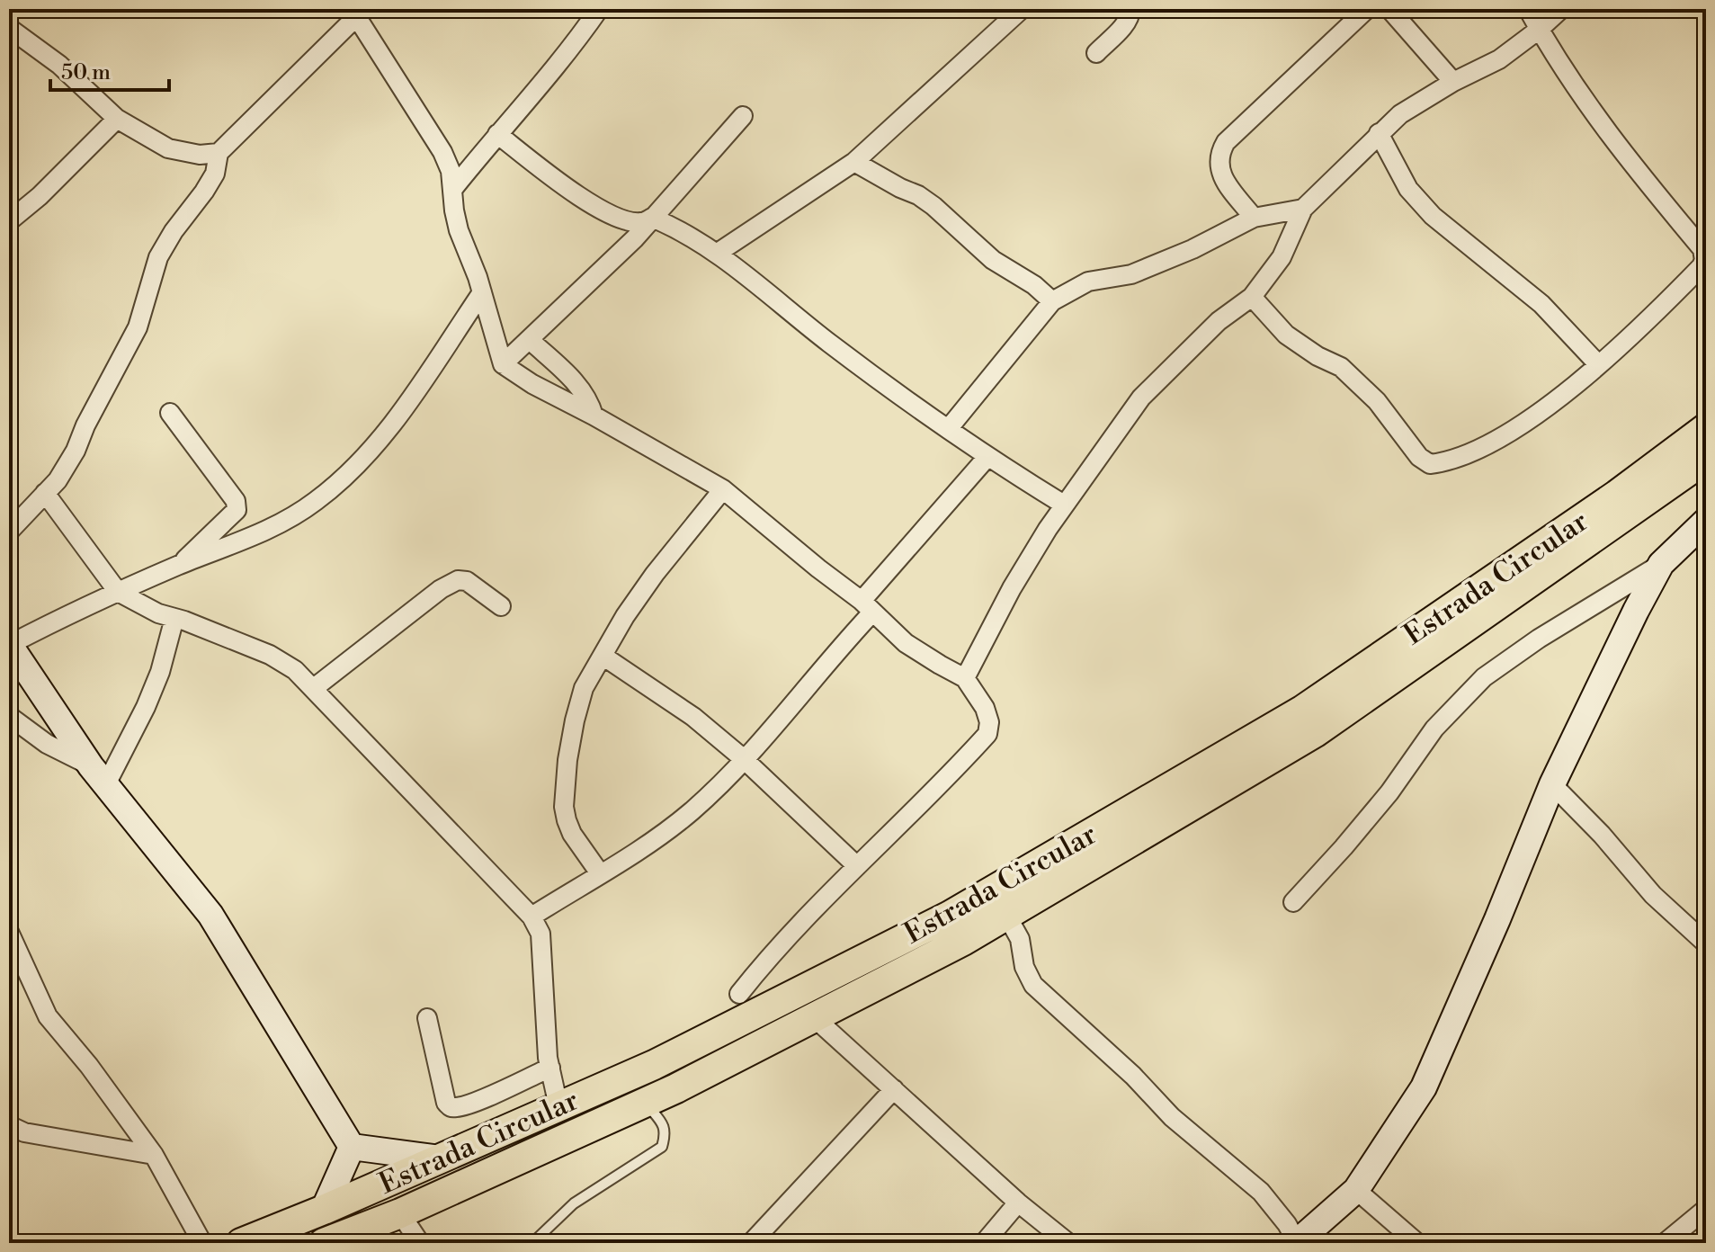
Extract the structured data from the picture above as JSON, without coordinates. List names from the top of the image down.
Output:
{
  "streets": {
    "main road": ["Estrada Circular"]
  },
  "scale_bar": "50 m"
}
